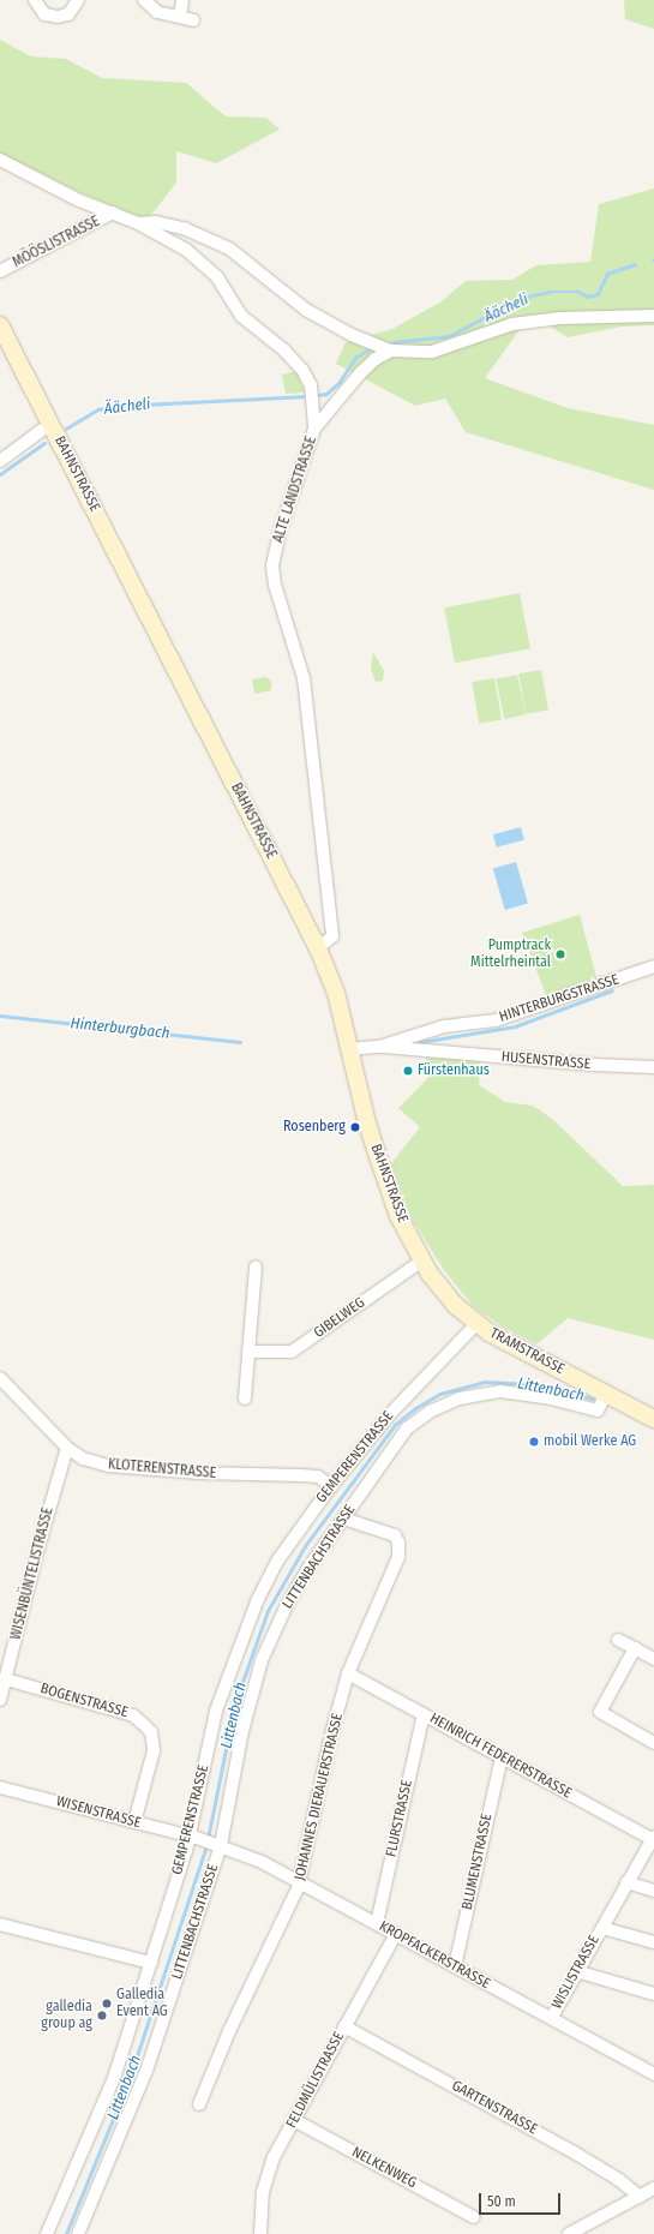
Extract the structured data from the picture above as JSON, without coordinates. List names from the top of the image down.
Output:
{
  "streets": {
    "main road": ["BAHNSTRASSE", "TRAMSTRASSE"],
    "street": [
      "MÖÖSLISTRASSE",
      "ALTE LANDSTRASSE",
      "HINTERBURGSTRASSE",
      "HUSENSTRASSE",
      "GIBELWEG",
      "GEMPERENSTRASSE",
      "KLOTERENSTRASSE",
      "LITTENBACHSTRASSE",
      "WISENBÜNTELISTRASSE",
      "BOGENSTRASSE",
      "HEINRICH FEDERERSTRASSE",
      "JOHANNES DIERAUERSTRASSE",
      "WISENSTRASSE",
      "FLURSTRASSE",
      "BLUMENSTRASSE",
      "KROPFACKERSTRASSE",
      "WISLISTRASSE",
      "FELDMÜLISTRASSE",
      "GARTENSTRASSE",
      "NELKENWEG"
    ]
  },
  "crossings": [
    ["MÖÖSLISTRASSE", "ALTE LANDSTRASSE"],
    ["BAHNSTRASSE", "ALTE LANDSTRASSE"],
    ["BAHNSTRASSE", "HINTERBURGSTRASSE"],
    ["BAHNSTRASSE", "GIBELWEG"],
    ["BAHNSTRASSE", "TRAMSTRASSE"],
    ["BAHNSTRASSE", "GEMPERENSTRASSE"],
    ["HINTERBURGSTRASSE", "HUSENSTRASSE"],
    ["TRAMSTRASSE", "GEMPERENSTRASSE"],
    ["TRAMSTRASSE", "LITTENBACHSTRASSE"],
    ["GEMPERENSTRASSE", "KLOTERENSTRASSE"],
    ["GEMPERENSTRASSE", "WISENSTRASSE"],
    ["KLOTERENSTRASSE", "WISENBÜNTELISTRASSE"],
    ["LITTENBACHSTRASSE", "JOHANNES DIERAUERSTRASSE"],
    ["LITTENBACHSTRASSE", "WISENSTRASSE"],
    ["LITTENBACHSTRASSE", "KROPFACKERSTRASSE"],
    ["WISENBÜNTELISTRASSE", "BOGENSTRASSE"],
    ["BOGENSTRASSE", "WISENSTRASSE"],
    ["HEINRICH FEDERERSTRASSE", "JOHANNES DIERAUERSTRASSE"],
    ["HEINRICH FEDERERSTRASSE", "FLURSTRASSE"],
    ["HEINRICH FEDERERSTRASSE", "BLUMENSTRASSE"],
    ["HEINRICH FEDERERSTRASSE", "WISLISTRASSE"],
    ["JOHANNES DIERAUERSTRASSE", "KROPFACKERSTRASSE"],
    ["WISENSTRASSE", "KROPFACKERSTRASSE"],
    ["FLURSTRASSE", "KROPFACKERSTRASSE"],
    ["BLUMENSTRASSE", "KROPFACKERSTRASSE"],
    ["KROPFACKERSTRASSE", "WISLISTRASSE"],
    ["KROPFACKERSTRASSE", "FELDMÜLISTRASSE"],
    ["FELDMÜLISTRASSE", "GARTENSTRASSE"],
    ["FELDMÜLISTRASSE", "NELKENWEG"]
  ],
  "water": ["Äächeli", "Hinterburgbach", "Littenbach"],
  "places": [
    "Pumptrack Mittelrheintal",
    "Fürstenhaus",
    "Rosenberg",
    "mobil Werke AG",
    "Galledia Event AG",
    "galledia group ag"
  ],
  "scale_bar": "50 m"
}
